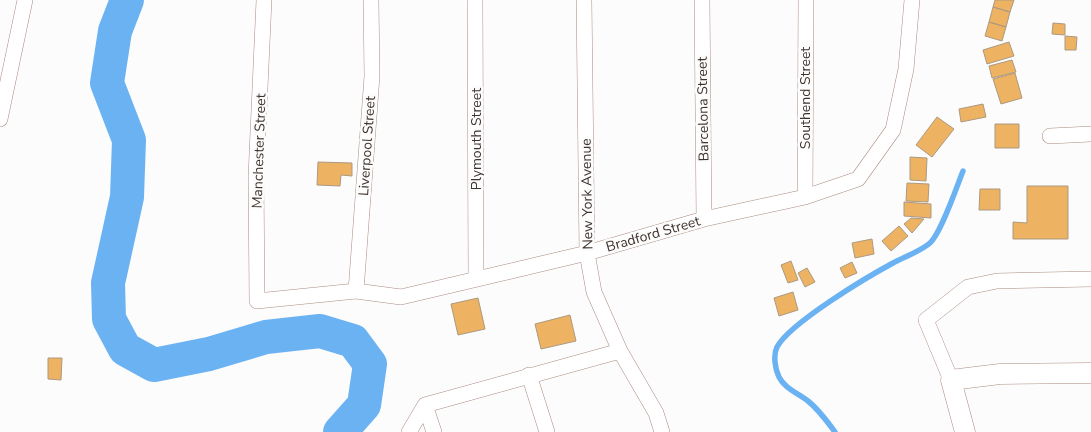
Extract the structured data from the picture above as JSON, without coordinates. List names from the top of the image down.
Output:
{
  "streets": {
    "street": [
      "Southend Street",
      "Barcelona Street",
      "Plymouth Street",
      "Liverpool Street",
      "Manchester Street",
      "New York Avenue",
      "Bradford Street"
    ]
  },
  "crossings": [
    ["Southend Street", "Bradford Street"],
    ["Barcelona Street", "Bradford Street"],
    ["Plymouth Street", "Bradford Street"],
    ["Liverpool Street", "Bradford Street"],
    ["Manchester Street", "Bradford Street"],
    ["New York Avenue", "Bradford Street"]
  ]
}
